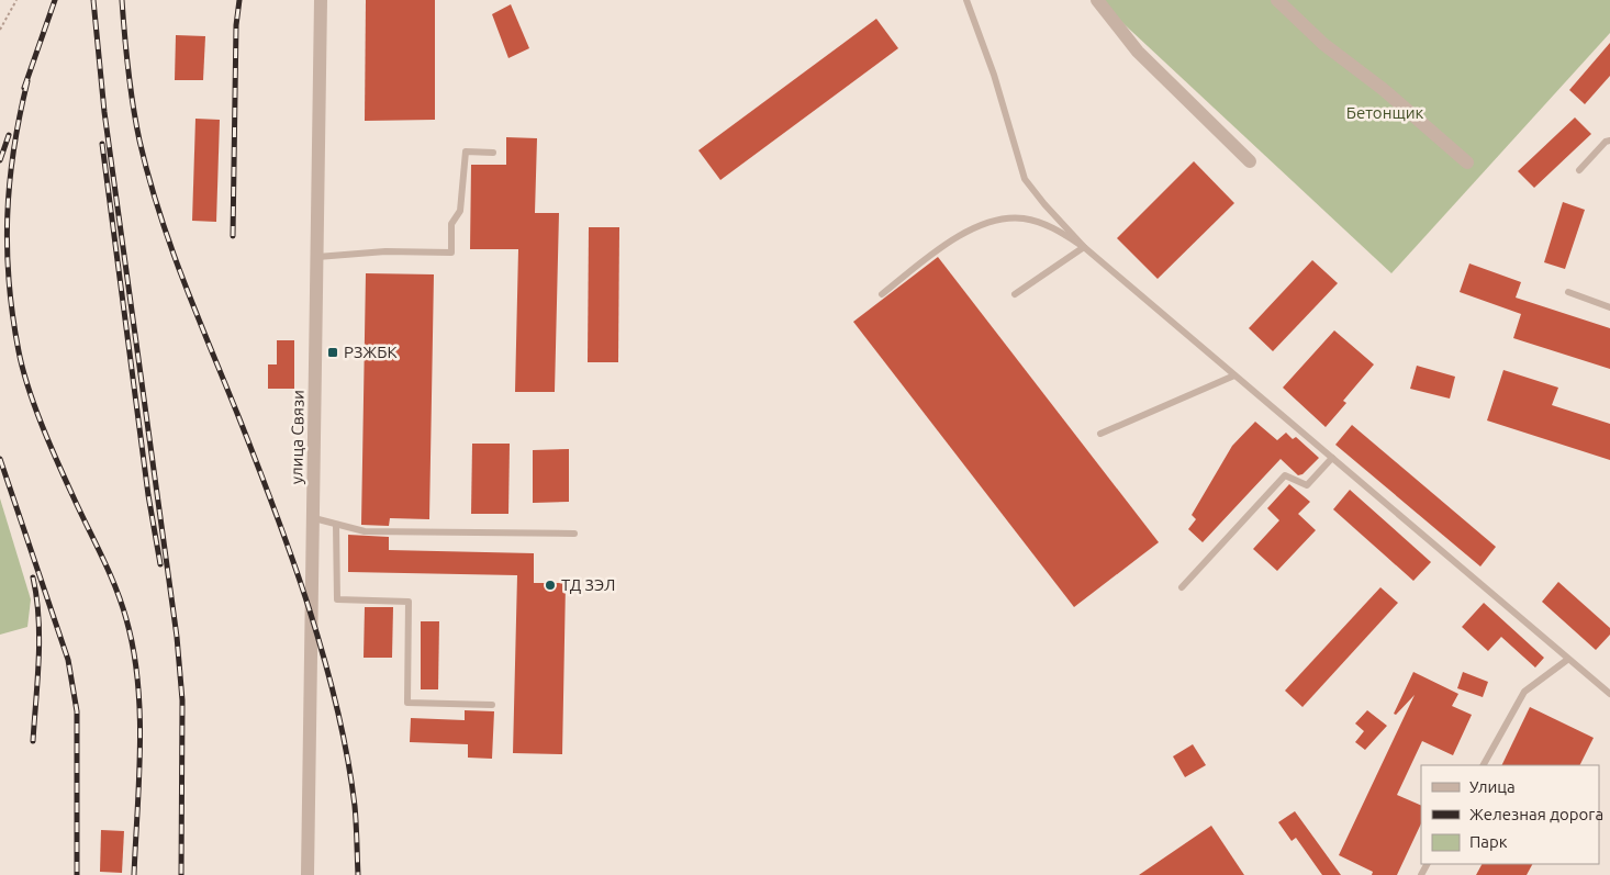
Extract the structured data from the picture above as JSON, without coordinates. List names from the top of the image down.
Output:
{
  "streets": {
    "street": ["улица Связи"]
  },
  "parks": ["Бетонщик"],
  "places": {
    "transit": ["РЗЖБК"],
    "other": ["ТД ЗЭЛ"]
  },
  "legend": ["Улица", "Железная дорога", "Парк"]
}
